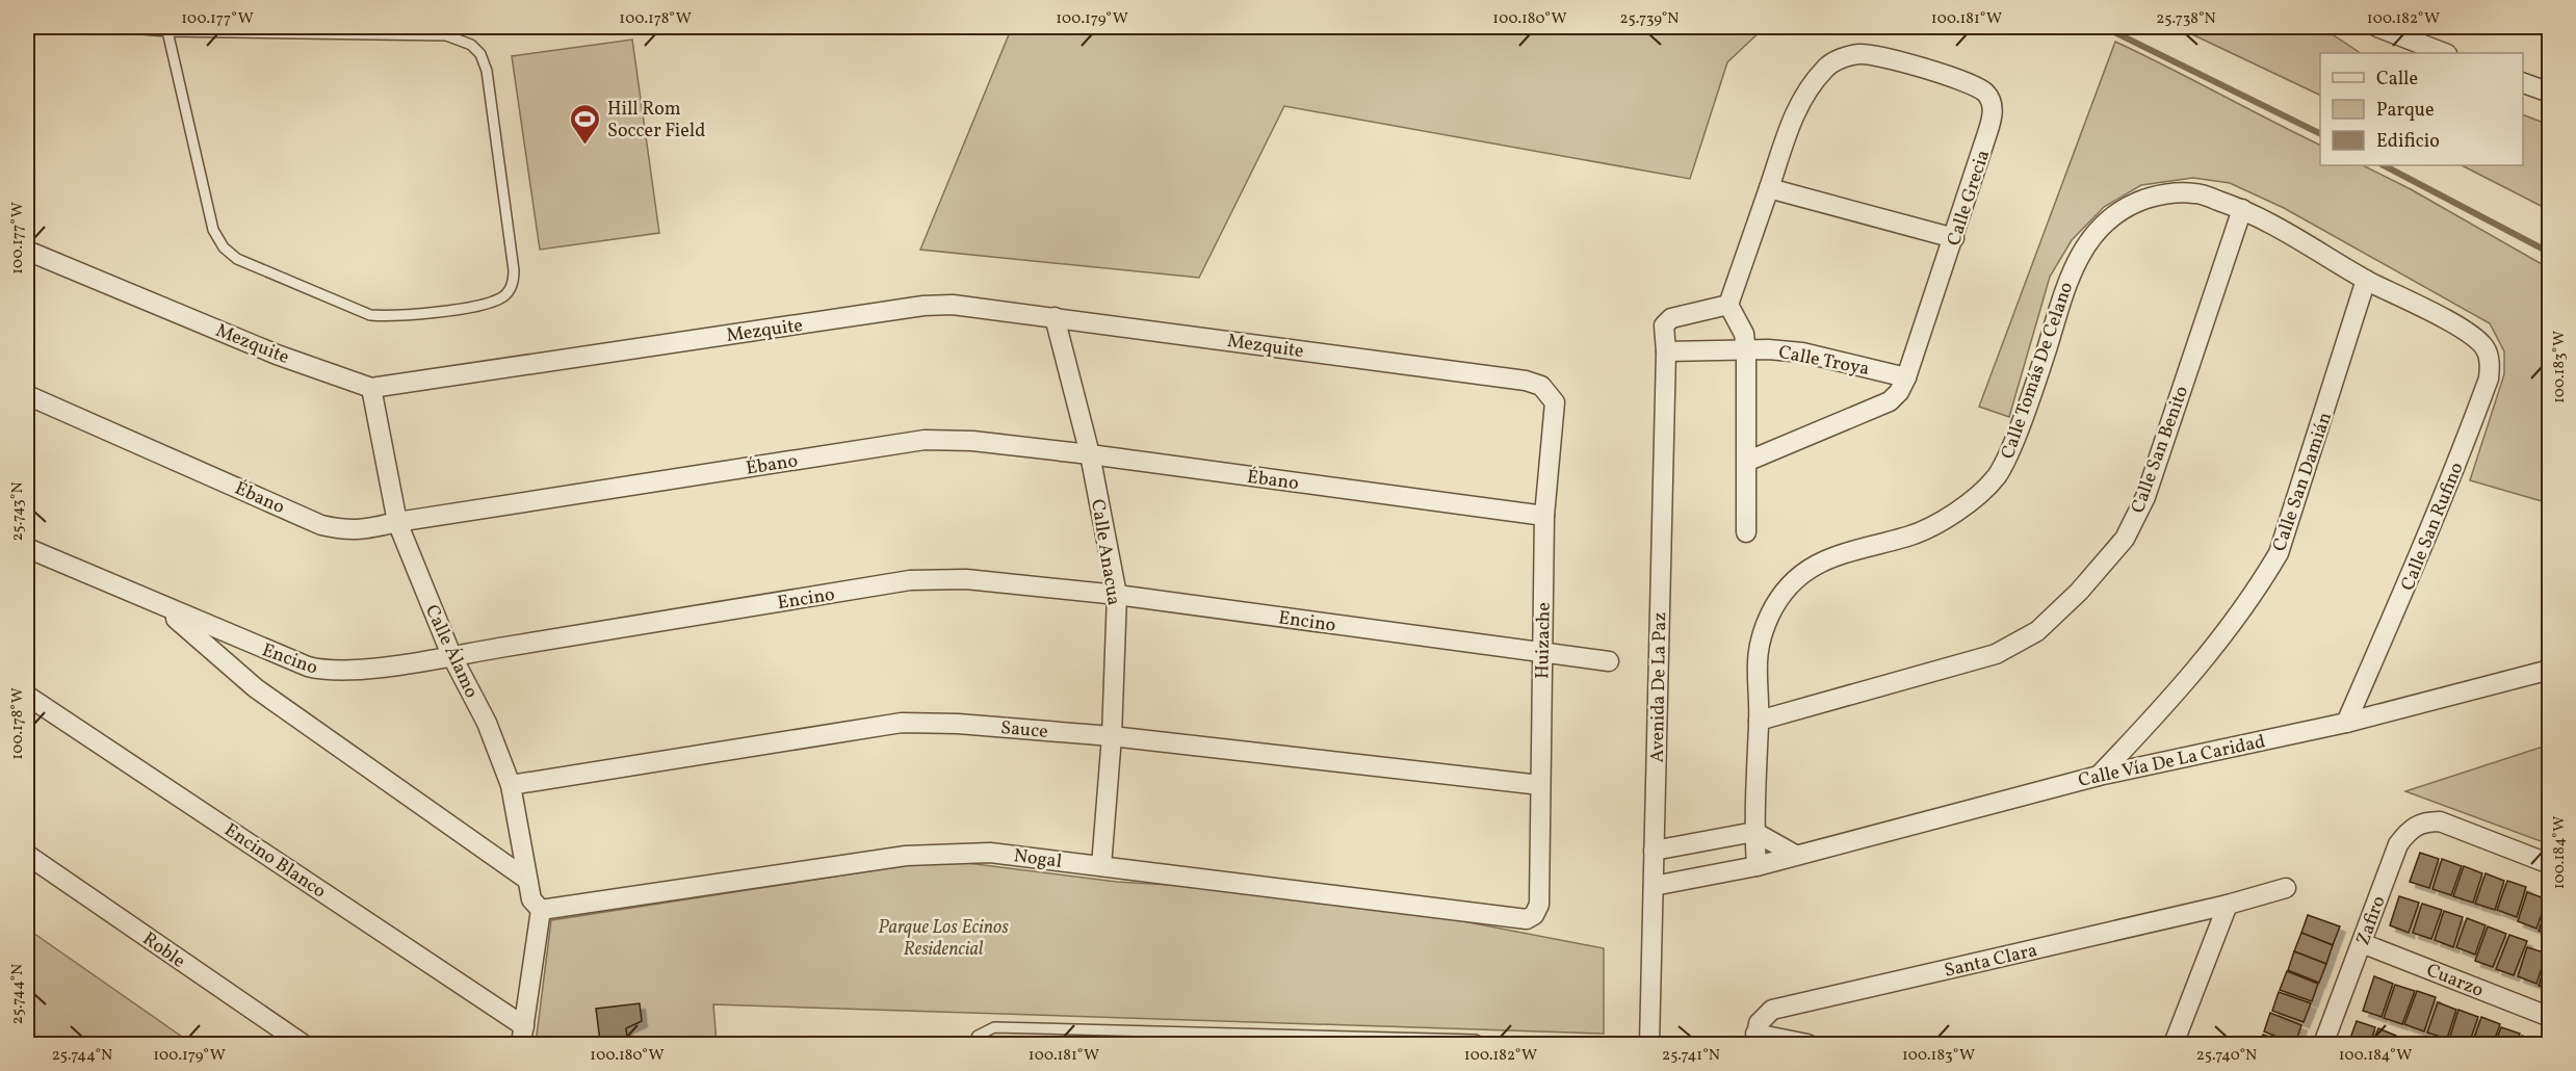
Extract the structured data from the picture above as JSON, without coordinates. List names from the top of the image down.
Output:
{
  "streets": {
    "street": [
      "Calle Grecia",
      "Mezquite",
      "Calle Troya",
      "Calle Tomás De Celano",
      "Calle San Benito",
      "Ébano",
      "Calle San Damián",
      "Calle San Rufino",
      "Calle Anacua",
      "Encino",
      "Huizache",
      "Calle Álamo",
      "Avenida De La Paz",
      "Sauce",
      "Calle Vía De La Caridad",
      "Nogal",
      "Encino Blanco",
      "Zafiro",
      "Roble",
      "Santa Clara",
      "Cuarzo"
    ]
  },
  "crossings": [
    ["Calle Grecia", "Calle Troya"],
    ["Calle Grecia", "Avenida De La Paz"],
    ["Mezquite", "Calle Anacua"],
    ["Mezquite", "Huizache"],
    ["Mezquite", "Calle Álamo"],
    ["Calle Troya", "Avenida De La Paz"],
    ["Calle Tomás De Celano", "Calle San Benito"],
    ["Calle Tomás De Celano", "Calle San Damián"],
    ["Calle Tomás De Celano", "Calle San Rufino"],
    ["Calle Tomás De Celano", "Calle Vía De La Caridad"],
    ["Ébano", "Calle Anacua"],
    ["Ébano", "Huizache"],
    ["Ébano", "Calle Álamo"],
    ["Calle San Damián", "Calle Vía De La Caridad"],
    ["Calle San Rufino", "Calle Vía De La Caridad"],
    ["Calle Anacua", "Encino"],
    ["Calle Anacua", "Sauce"],
    ["Calle Anacua", "Nogal"],
    ["Encino", "Huizache"],
    ["Encino", "Calle Álamo"],
    ["Huizache", "Sauce"],
    ["Huizache", "Nogal"],
    ["Calle Álamo", "Sauce"],
    ["Calle Álamo", "Nogal"],
    ["Avenida De La Paz", "Calle Vía De La Caridad"],
    ["Zafiro", "Cuarzo"]
  ],
  "parks": ["Parque Los Ecinos Residencial"],
  "places": {
    "sports": ["Hill Rom Soccer Field"]
  },
  "legend": ["Calle", "Parque", "Edificio"],
  "coordinates": [
    "100.177°W",
    "100.178°W",
    "100.179°W",
    "100.180°W",
    "25.739°N",
    "100.181°W",
    "25.738°N",
    "100.182°W",
    "100.183°W",
    "25.743°N",
    "100.184°W",
    "25.744°N",
    "25.741°N",
    "25.740°N"
  ]
}
